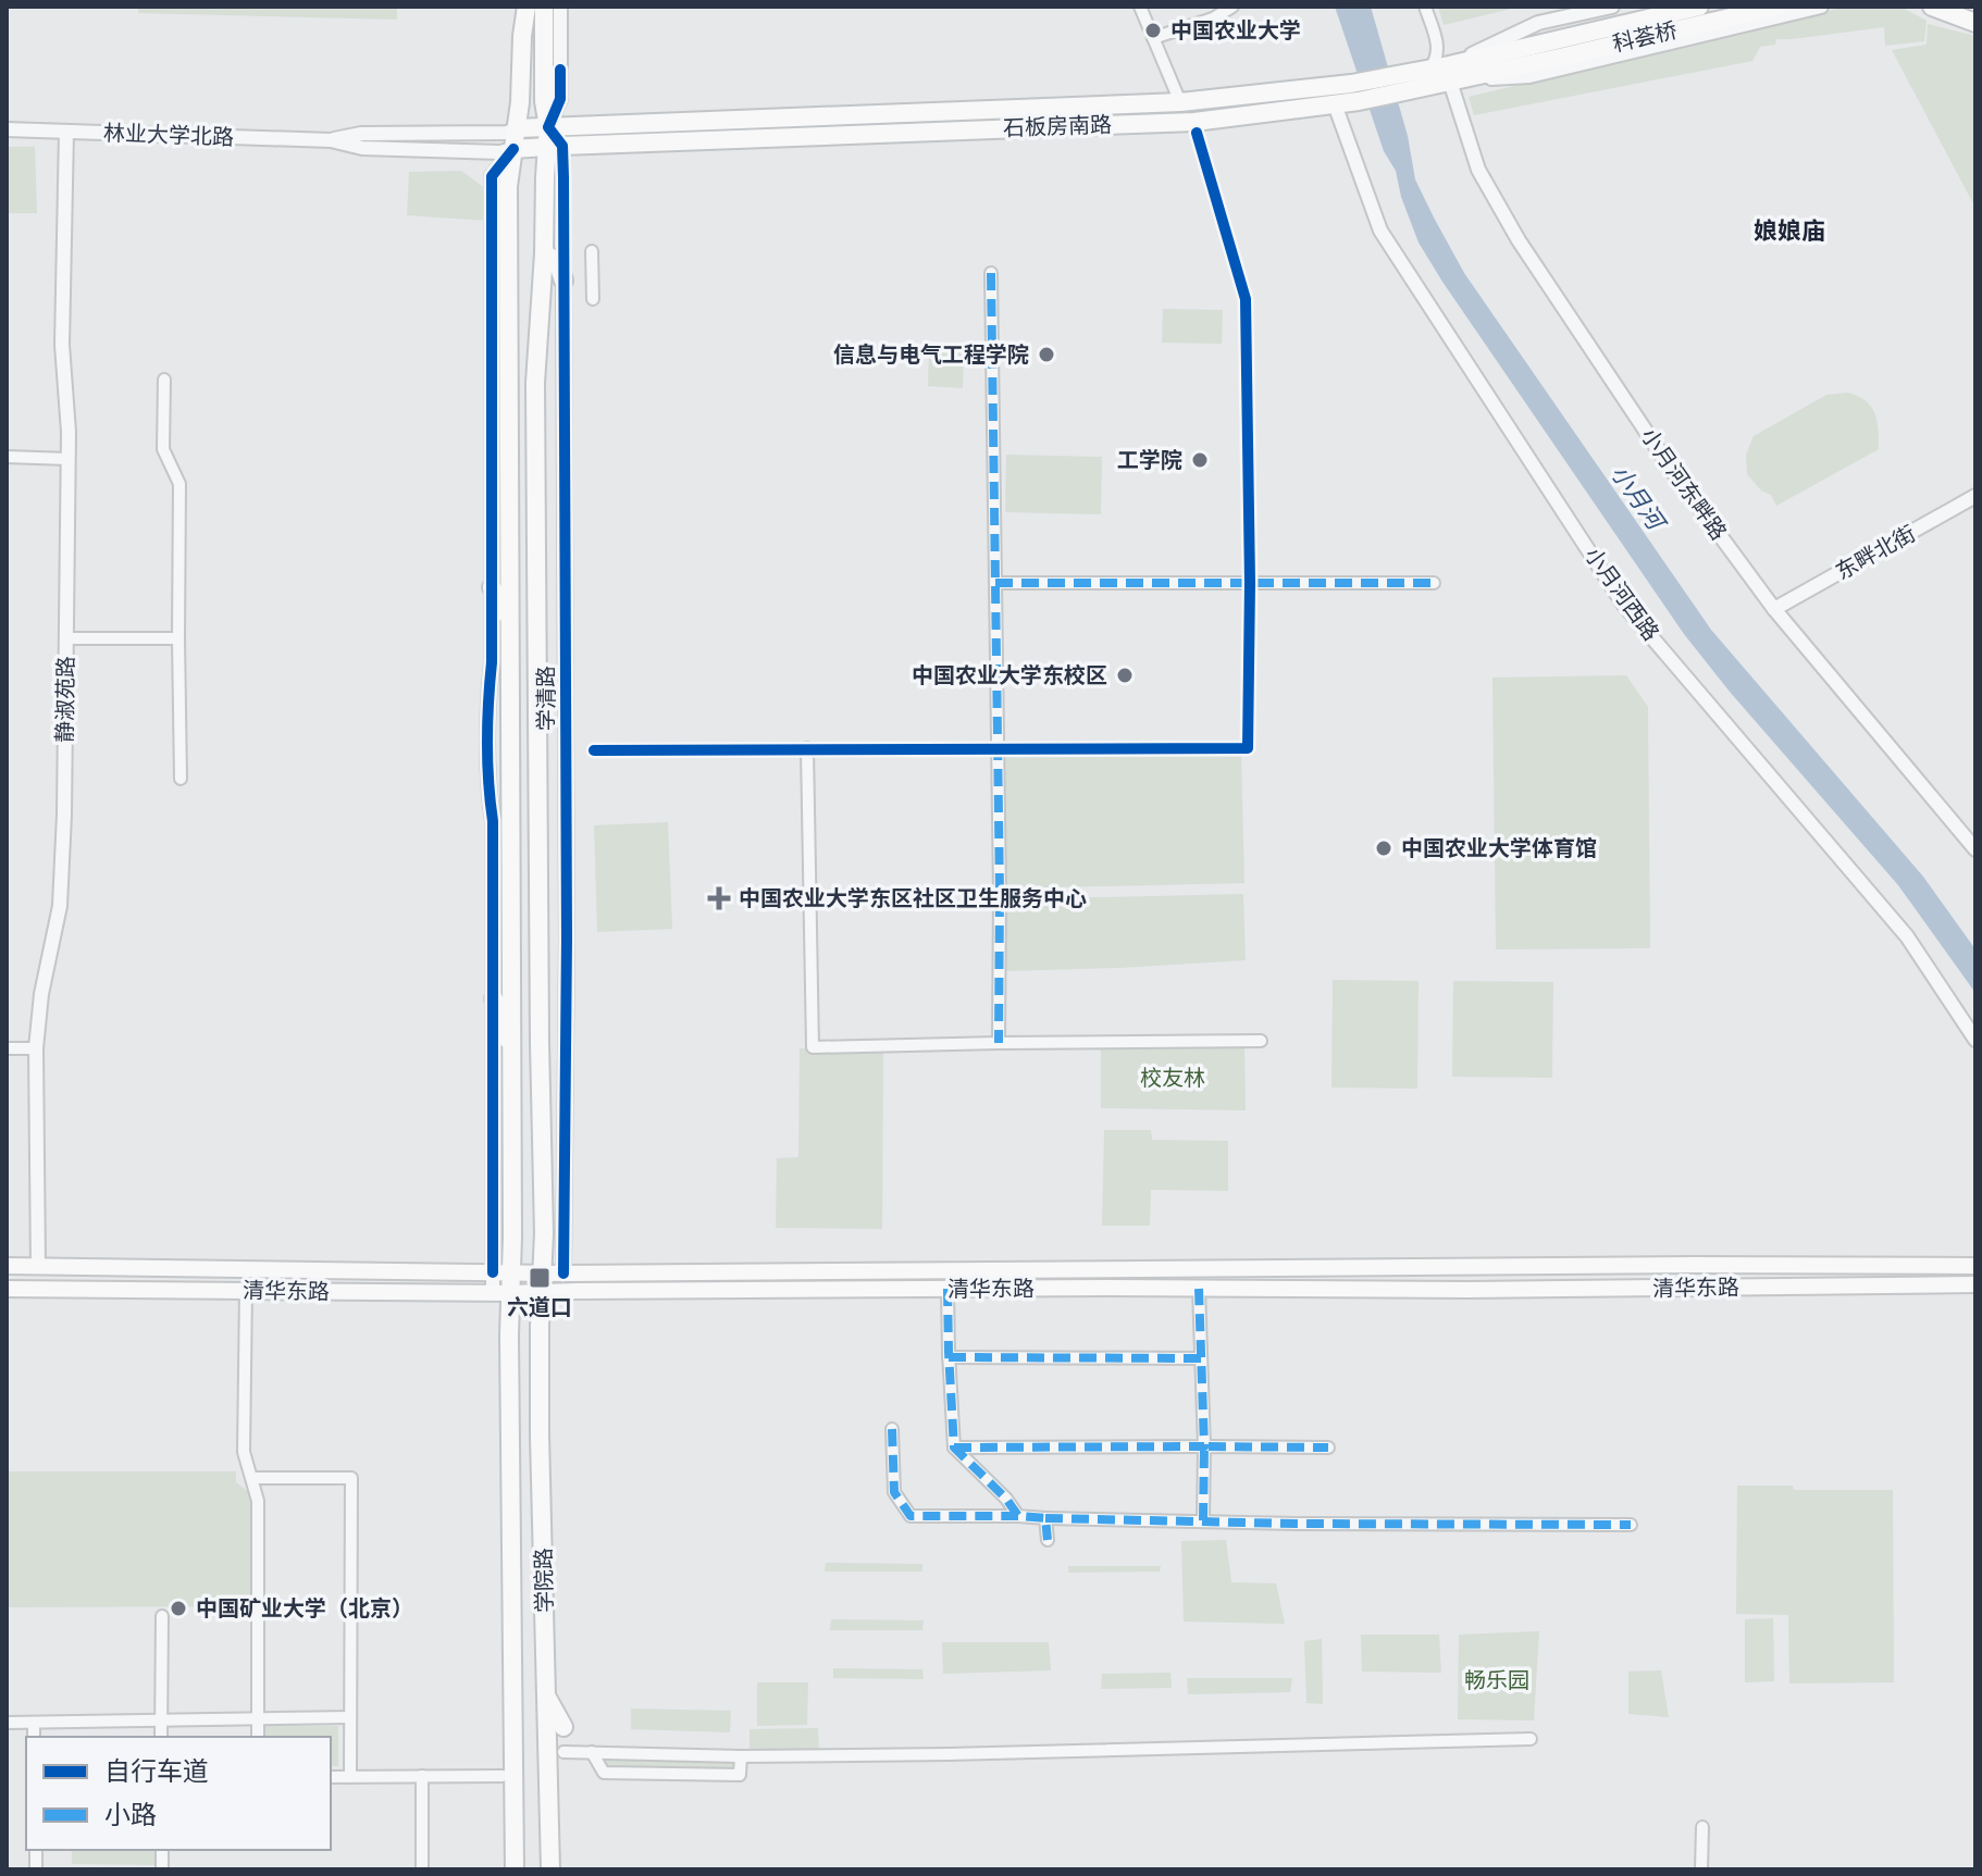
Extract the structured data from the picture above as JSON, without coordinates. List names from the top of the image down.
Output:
{
  "streets": {
    "main road": [
      "科荟桥",
      "石板房南路",
      "学清路",
      "清华东路",
      "学院路"
    ],
    "street": [
      "林业大学北路",
      "小月河东畔路",
      "东畔北街",
      "小月河西路",
      "静淑苑路"
    ]
  },
  "crossings": [
    ["科荟桥", "石板房南路"],
    ["石板房南路", "林业大学北路"],
    ["石板房南路", "小月河东畔路"],
    ["石板房南路", "小月河西路"],
    ["石板房南路", "学清路"],
    ["林业大学北路", "学清路"],
    ["林业大学北路", "静淑苑路"],
    ["小月河东畔路", "东畔北街"],
    ["学清路", "清华东路"],
    ["学清路", "学院路"],
    ["静淑苑路", "清华东路"],
    ["清华东路", "学院路"]
  ],
  "districts": ["娘娘庙"],
  "water": ["小月河"],
  "parks": ["校友林", "畅乐园"],
  "places": {
    "other": [
      "中国农业大学",
      "信息与电气工程学院",
      "工学院",
      "中国农业大学东校区",
      "中国农业大学体育馆",
      "中国矿业大学（北京）"
    ],
    "health": ["中国农业大学东区社区卫生服务中心"],
    "transit": ["六道口"]
  },
  "legend": ["自行车道", "小路"]
}
